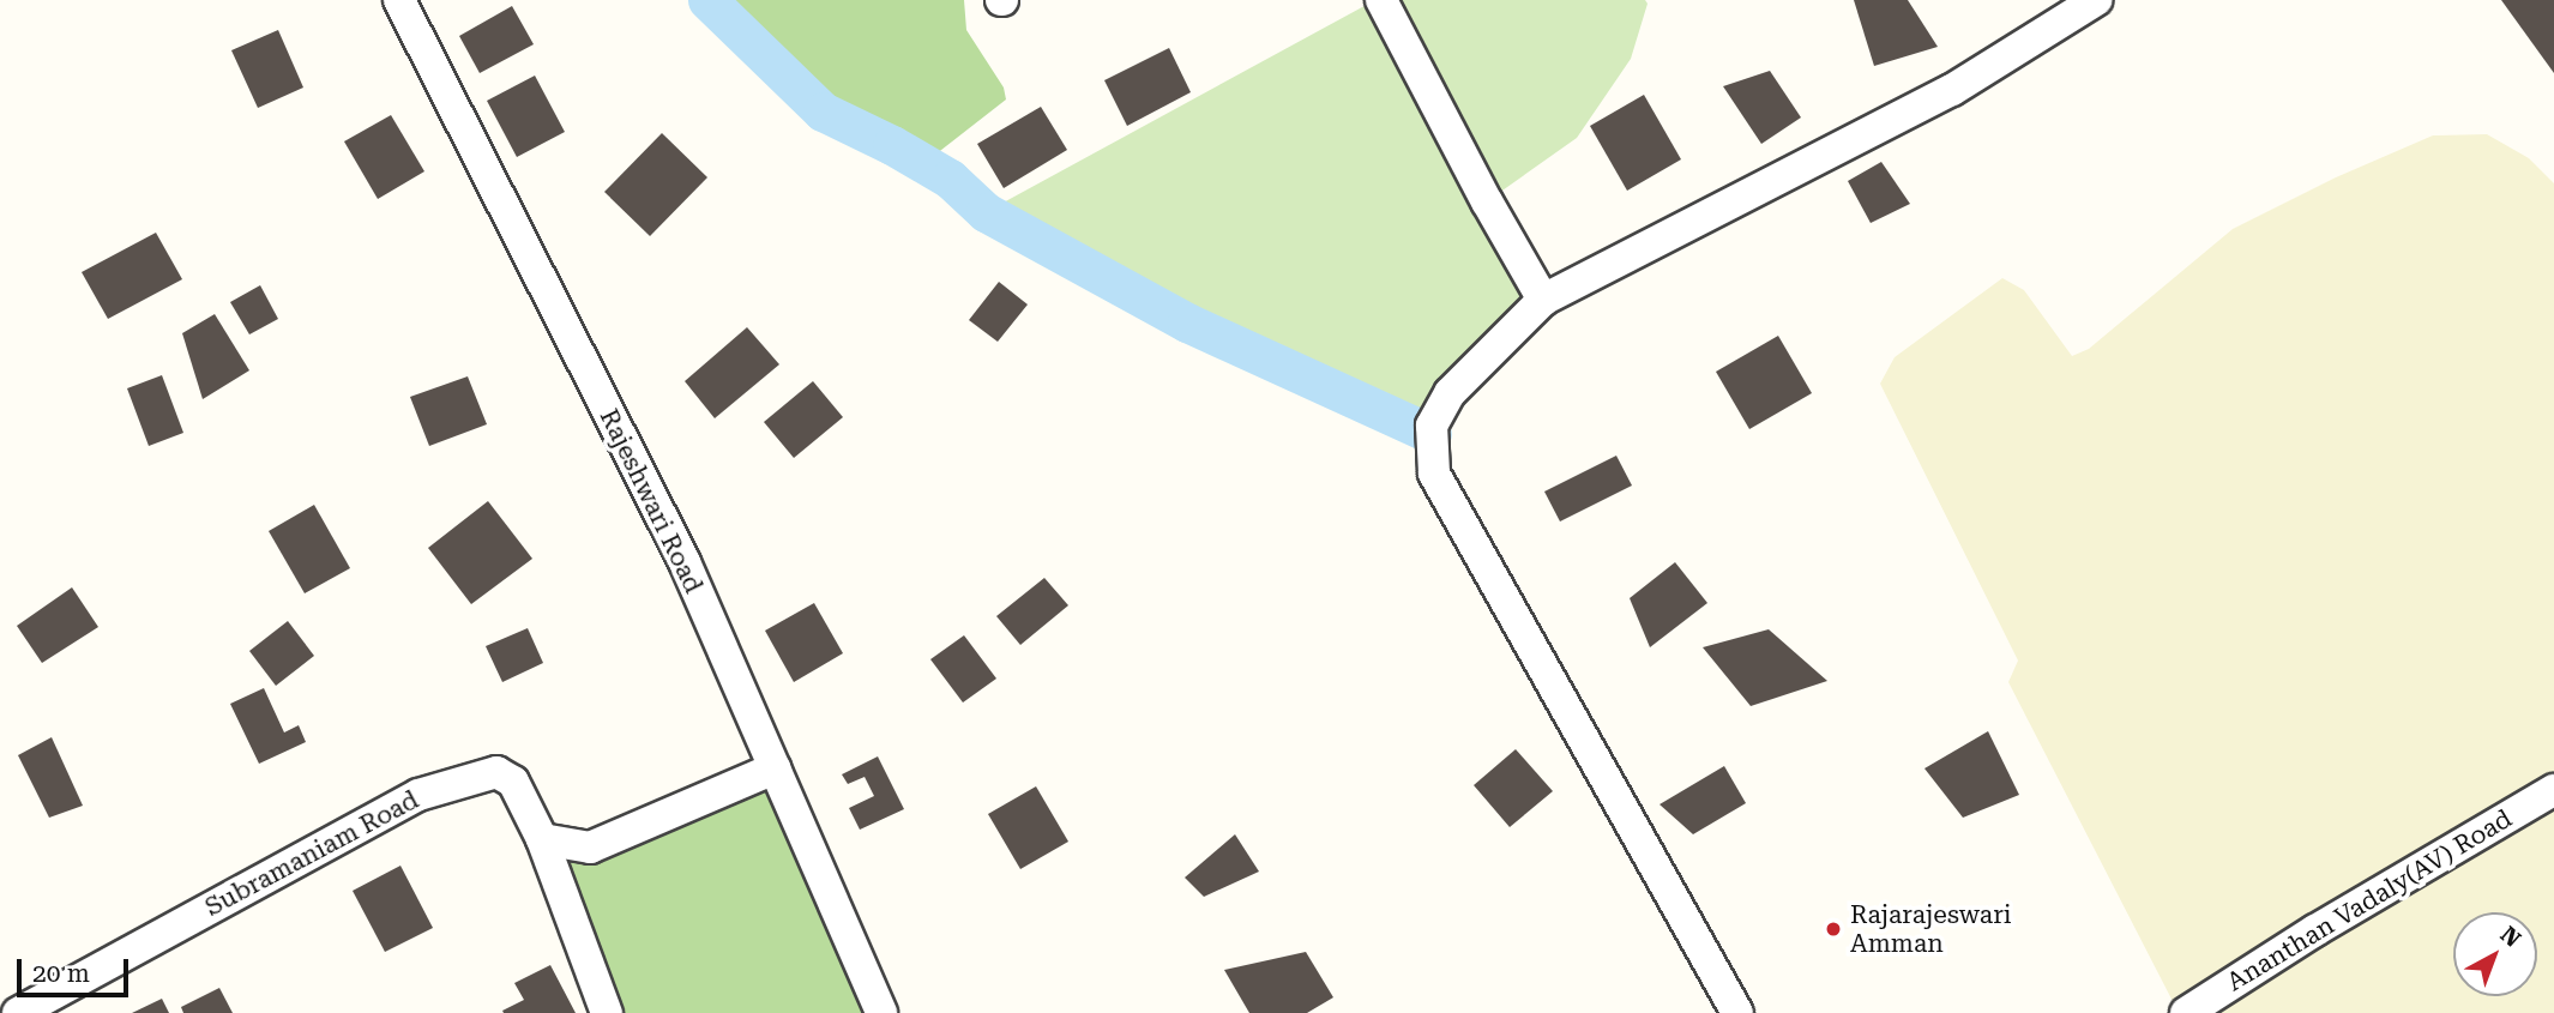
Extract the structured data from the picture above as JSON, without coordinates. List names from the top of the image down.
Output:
{
  "streets": {
    "street": ["Rajeshwari Road", "Subramaniam Road", "Ananthan Vadaly(AV) Road"]
  },
  "places": ["Rajarajeswari Amman"],
  "scale_bar": "20 m",
  "north": "top right"
}
